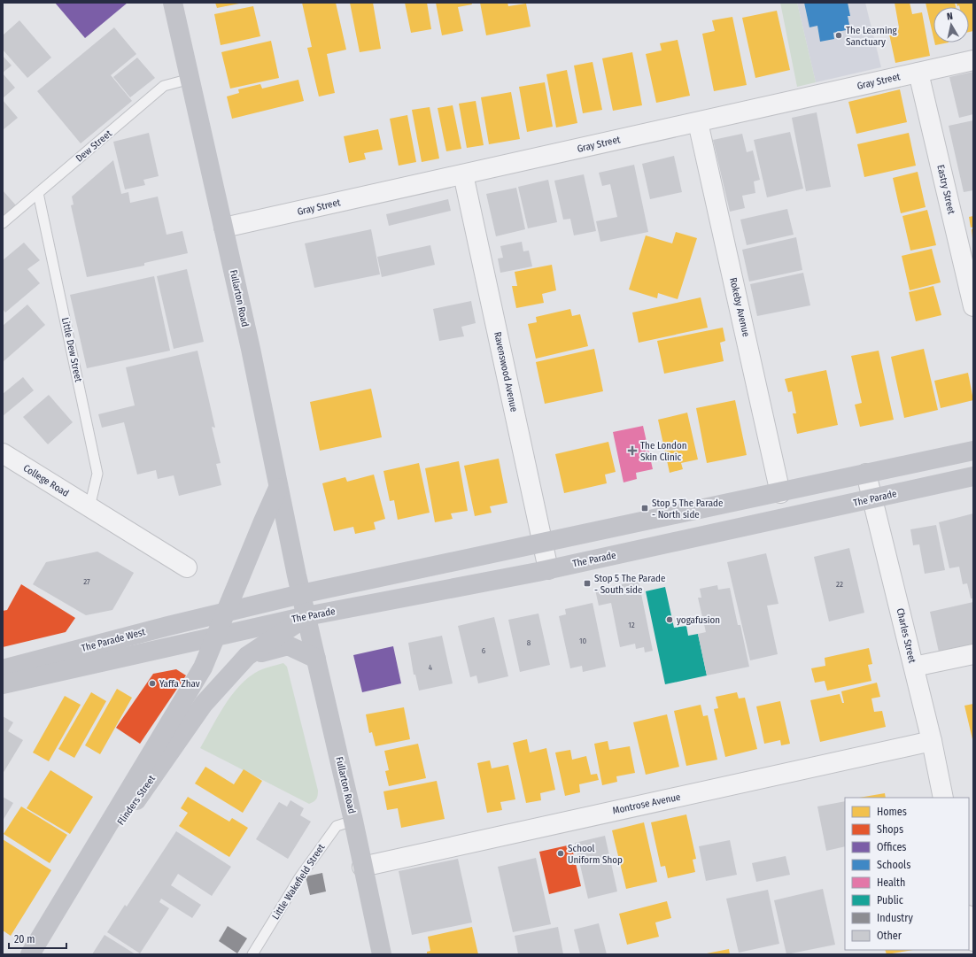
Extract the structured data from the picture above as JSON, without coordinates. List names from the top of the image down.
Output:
{
  "streets": {
    "main road": [
      "Fullarton Road",
      "The Parade",
      "The Parade West",
      "Flinders Street"
    ],
    "street": [
      "Gray Street",
      "Eastry Street",
      "Rokeby Avenue",
      "Ravenswood Avenue",
      "College Road",
      "Charles Street",
      "Montrose Avenue"
    ],
    "lane": ["Dew Street", "Little Dew Street", "Little Wakefield Street"]
  },
  "crossings": [
    ["Gray Street", "Eastry Street"],
    ["Gray Street", "Fullarton Road"],
    ["Gray Street", "Rokeby Avenue"],
    ["Gray Street", "Ravenswood Avenue"],
    ["Dew Street", "Fullarton Road"],
    ["Dew Street", "Little Dew Street"],
    ["Fullarton Road", "The Parade"],
    ["Fullarton Road", "Flinders Street"],
    ["Fullarton Road", "Montrose Avenue"],
    ["Fullarton Road", "Little Wakefield Street"],
    ["Little Dew Street", "College Road"],
    ["Ravenswood Avenue", "The Parade"],
    ["The Parade", "Charles Street"],
    ["The Parade", "The Parade West"],
    ["The Parade", "Flinders Street"],
    ["Charles Street", "Montrose Avenue"],
    ["The Parade West", "Flinders Street"]
  ],
  "places": {
    "other": [
      "The Learning Sanctuary",
      "yogafusion",
      "Yaffa Zhav",
      "School Uniform Shop"
    ],
    "health": ["The London Skin Clinic"],
    "transit": ["Stop 5 The Parade - North side", "Stop 5 The Parade - South side"]
  },
  "house_numbers": [
    "27",
    "22",
    "12",
    "10",
    "8",
    "6",
    "4"
  ],
  "legend": [
    "Homes",
    "Shops",
    "Offices",
    "Schools",
    "Health",
    "Public",
    "Industry",
    "Other"
  ],
  "scale_bar": "20 m",
  "north": "top"
}
